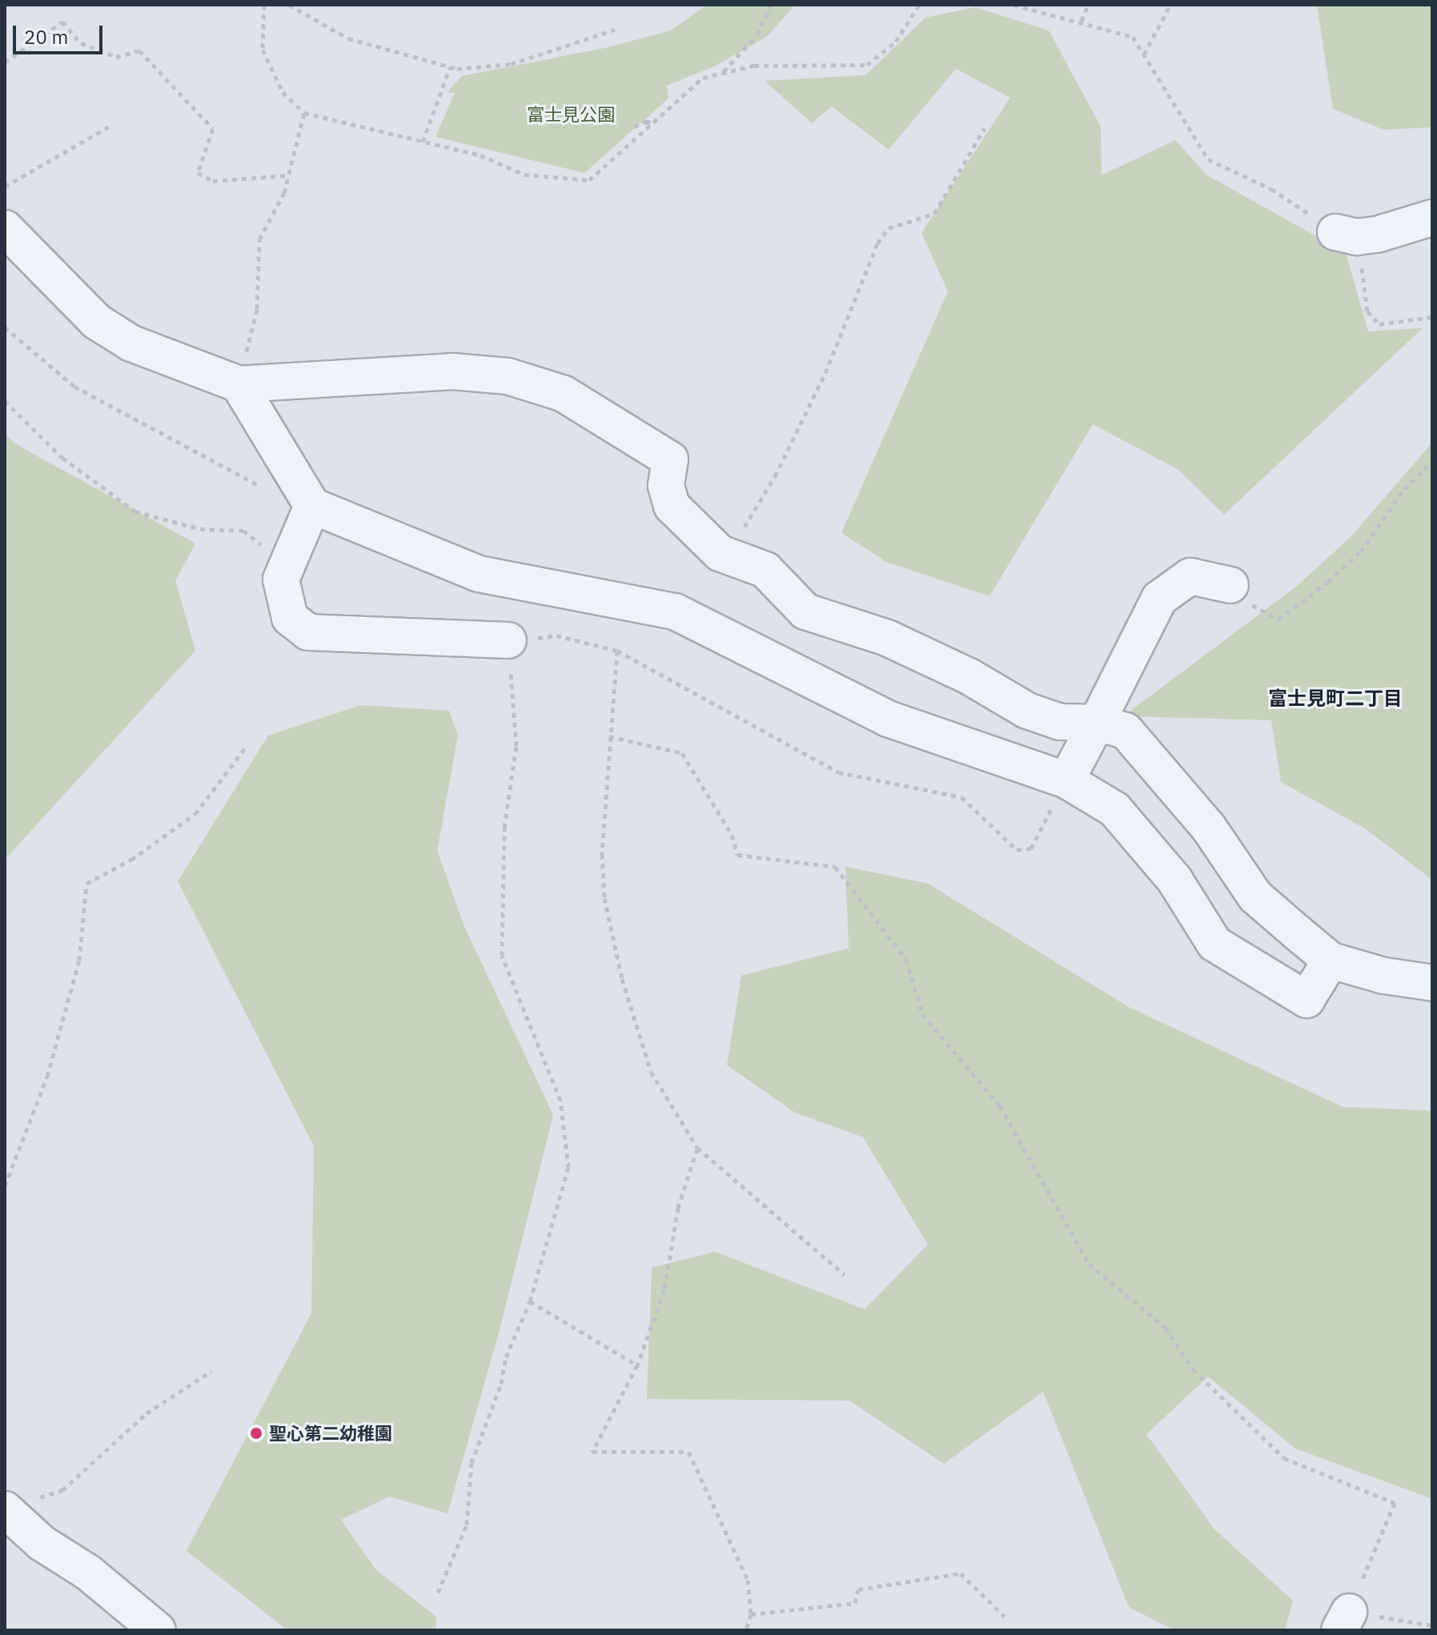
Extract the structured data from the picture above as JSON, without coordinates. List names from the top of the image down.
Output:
{
  "districts": ["富士見町二丁目"],
  "parks": ["富士見公園"],
  "places": ["聖心第二幼稚園"],
  "scale_bar": "20 m"
}
